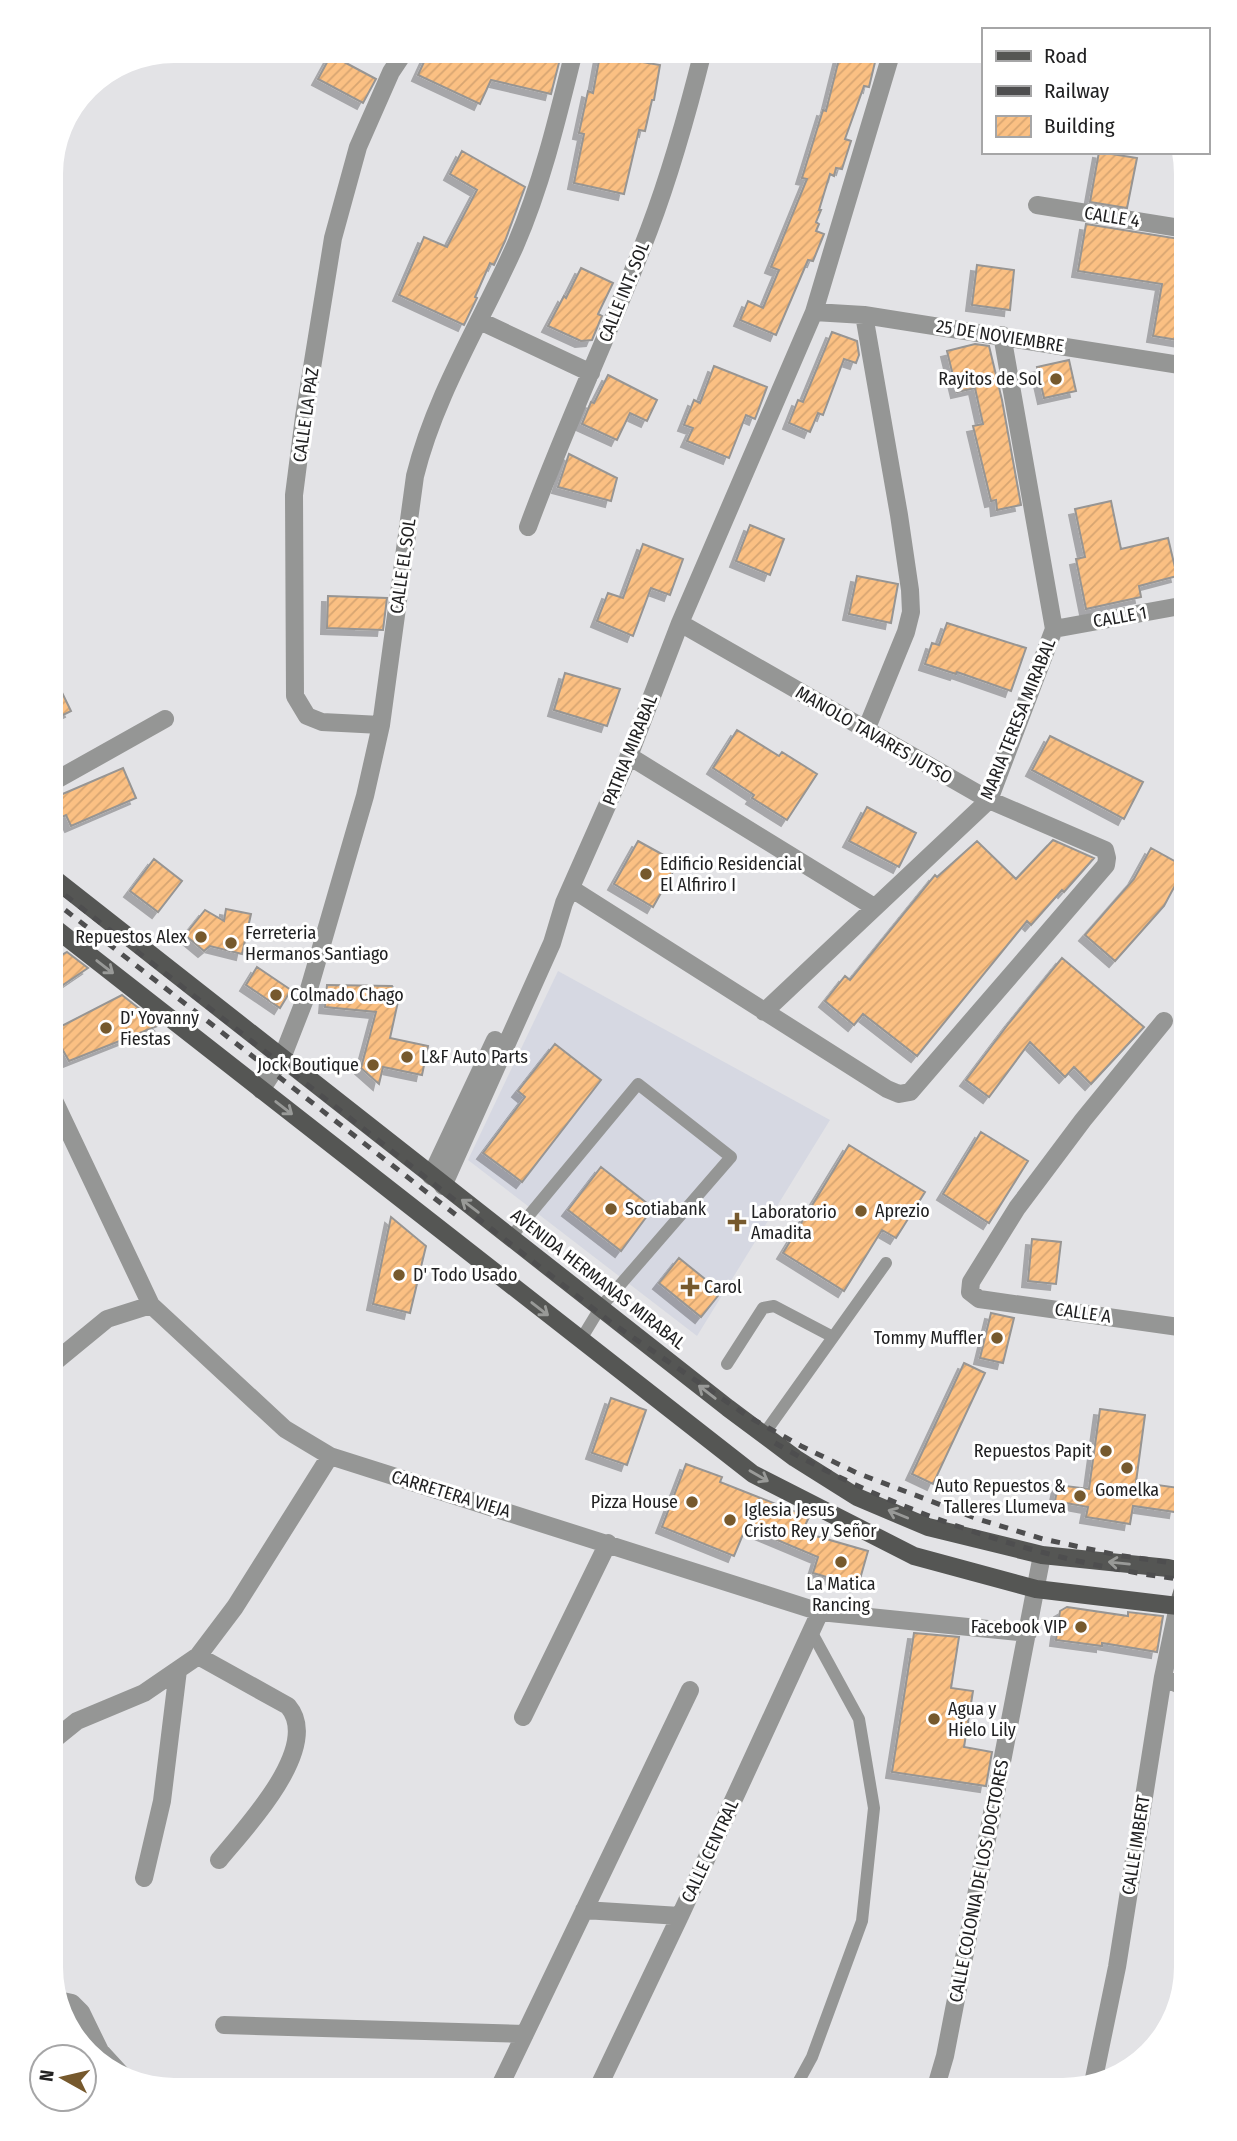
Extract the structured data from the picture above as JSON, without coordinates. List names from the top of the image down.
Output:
{
  "streets": {
    "main road": ["AVENIDA HERMANAS MIRABAL"],
    "street": [
      "CALLE 4",
      "CALLE INT. SOL",
      "25 DE NOVIEMBRE",
      "CALLE LA PAZ",
      "CALLE EL SOL",
      "CALLE 1",
      "MARIA TERESA MIRABAL",
      "MANOLO TAVARES JUTSO",
      "PATRIA MIRABAL",
      "CALLE A",
      "CARRETERA VIEJA",
      "CALLE IMBERT",
      "CALLE CENTRAL",
      "CALLE COLONIA DE LOS DOCTORES"
    ]
  },
  "crossings": [
    ["25 DE NOVIEMBRE", "MARIA TERESA MIRABAL"],
    ["25 DE NOVIEMBRE", "PATRIA MIRABAL"],
    ["CALLE LA PAZ", "CALLE EL SOL"],
    ["CALLE EL SOL", "AVENIDA HERMANAS MIRABAL"],
    ["CALLE 1", "MARIA TERESA MIRABAL"],
    ["MARIA TERESA MIRABAL", "MANOLO TAVARES JUTSO"],
    ["MANOLO TAVARES JUTSO", "PATRIA MIRABAL"],
    ["PATRIA MIRABAL", "AVENIDA HERMANAS MIRABAL"],
    ["AVENIDA HERMANAS MIRABAL", "CALLE COLONIA DE LOS DOCTORES"],
    ["CARRETERA VIEJA", "CALLE CENTRAL"],
    ["CARRETERA VIEJA", "CALLE COLONIA DE LOS DOCTORES"]
  ],
  "places": {
    "other": [
      "Rayitos de Sol",
      "Edificio Residencial El Alfiriro I",
      "Repuestos Alex",
      "Ferreteria Hermanos Santiago",
      "Colmado Chago",
      "D' Yovanny Fiestas",
      "L&F Auto Parts",
      "Jock Boutique",
      "Scotiabank",
      "Aprezio",
      "D' Todo Usado",
      "Tommy Muffler",
      "Repuestos Papit",
      "Gomelka",
      "Auto Repuestos & Talleres Llumeva",
      "Pizza House",
      "Iglesia Jesus Cristo Rey y Señor",
      "La Matica Rancing",
      "Facebook VIP",
      "Agua y Hielo Lily"
    ],
    "health": ["Laboratorio Amadita", "Carol"]
  },
  "legend": ["Road", "Railway", "Building"],
  "north": "left"
}
